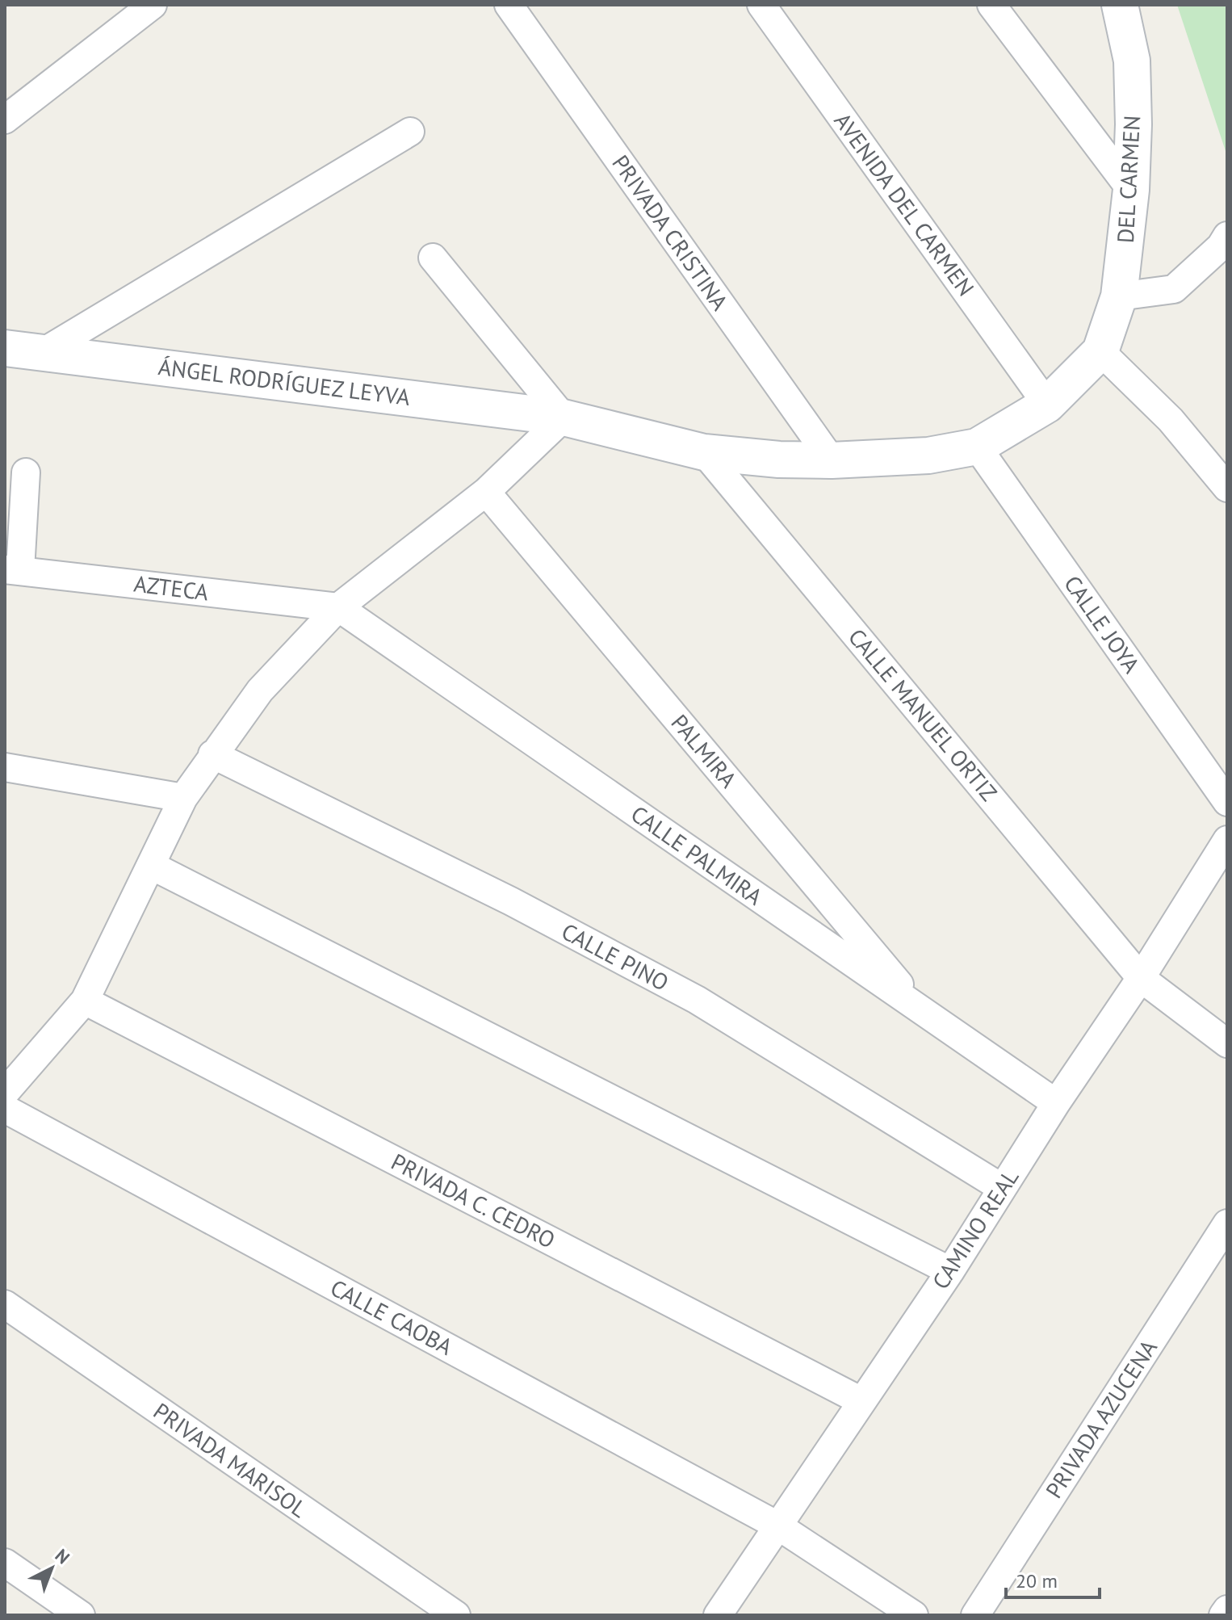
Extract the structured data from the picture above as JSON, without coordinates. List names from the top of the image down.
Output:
{
  "streets": {
    "street": [
      "DEL CARMEN",
      "AVENIDA DEL CARMEN",
      "PRIVADA CRISTINA",
      "ÁNGEL RODRÍGUEZ LEYVA",
      "AZTECA",
      "CALLE JOYA",
      "CALLE MANUEL ORTIZ",
      "PALMIRA",
      "CALLE PALMIRA",
      "CALLE PINO",
      "PRIVADA C. CEDRO",
      "CAMINO REAL",
      "CALLE CAOBA",
      "PRIVADA AZUCENA",
      "PRIVADA MARISOL"
    ]
  },
  "crossings": [
    ["PRIVADA CRISTINA", "ÁNGEL RODRÍGUEZ LEYVA"],
    ["ÁNGEL RODRÍGUEZ LEYVA", "CALLE JOYA"],
    ["ÁNGEL RODRÍGUEZ LEYVA", "CALLE MANUEL ORTIZ"],
    ["AZTECA", "CALLE PALMIRA"],
    ["CALLE MANUEL ORTIZ", "CAMINO REAL"],
    ["PALMIRA", "CALLE PALMIRA"],
    ["CALLE PALMIRA", "CAMINO REAL"],
    ["CALLE PINO", "CAMINO REAL"],
    ["PRIVADA C. CEDRO", "CAMINO REAL"],
    ["CAMINO REAL", "CALLE CAOBA"]
  ],
  "scale_bar": "20 m",
  "north": "top right"
}
